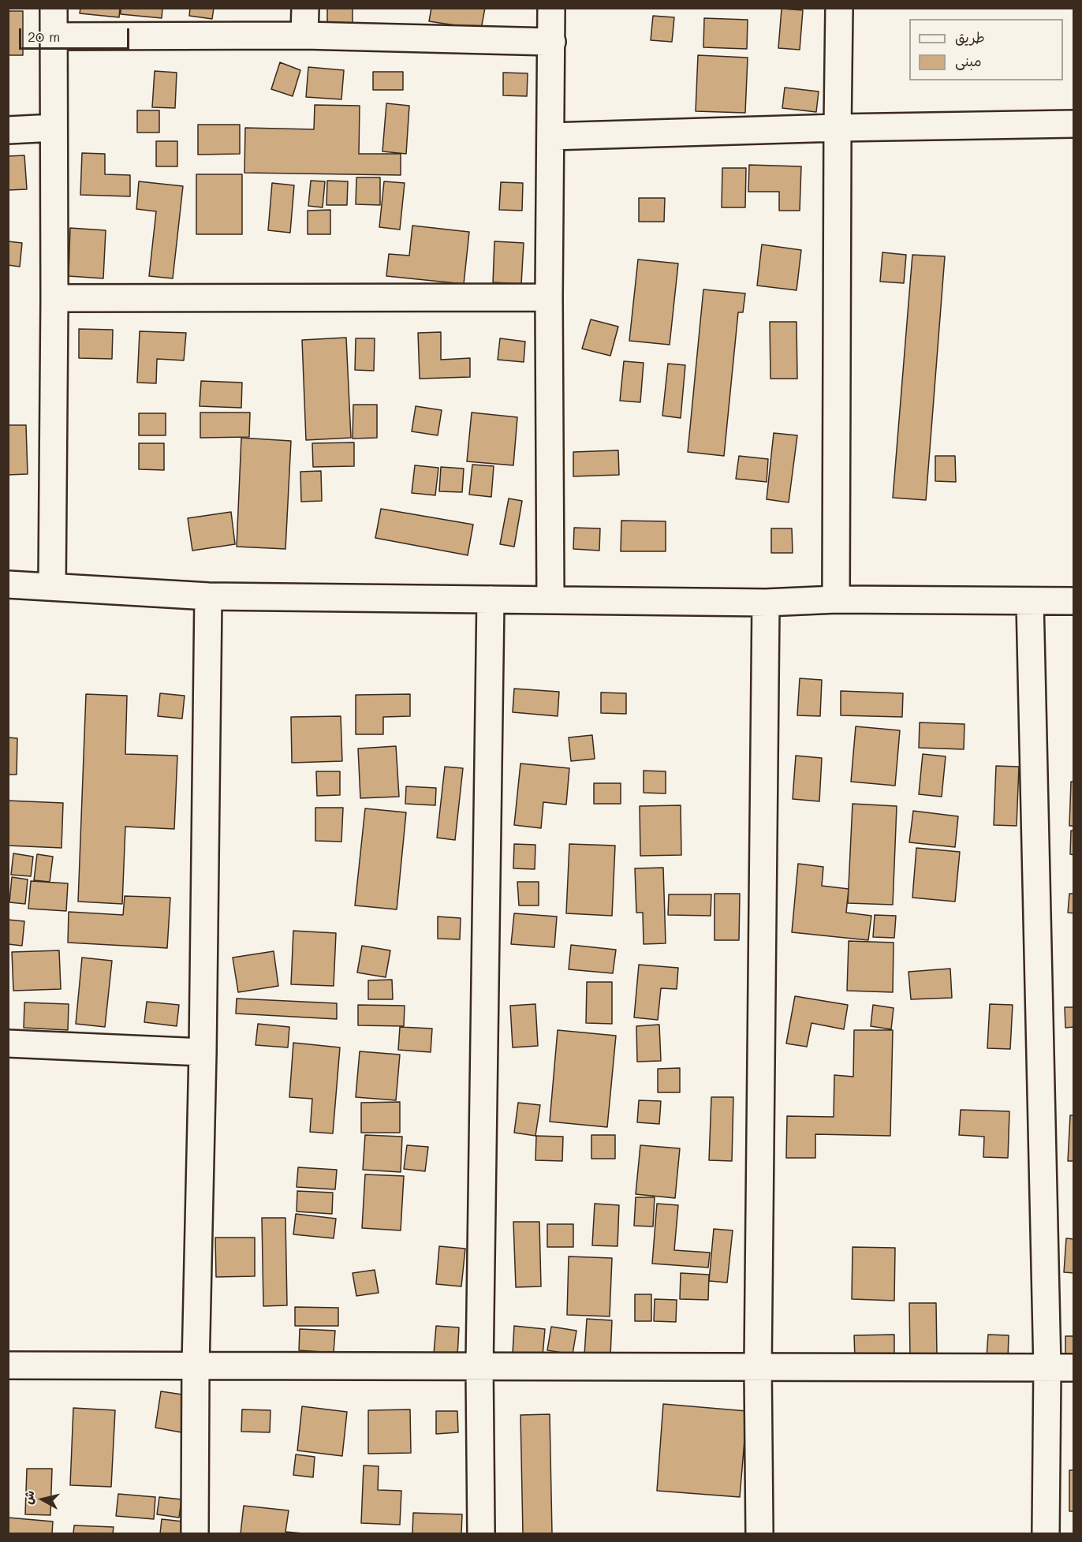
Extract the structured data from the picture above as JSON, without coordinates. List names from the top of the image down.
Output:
{
  "legend": ["طريق", "مبنى"],
  "scale_bar": "20 m",
  "north": "left"
}
